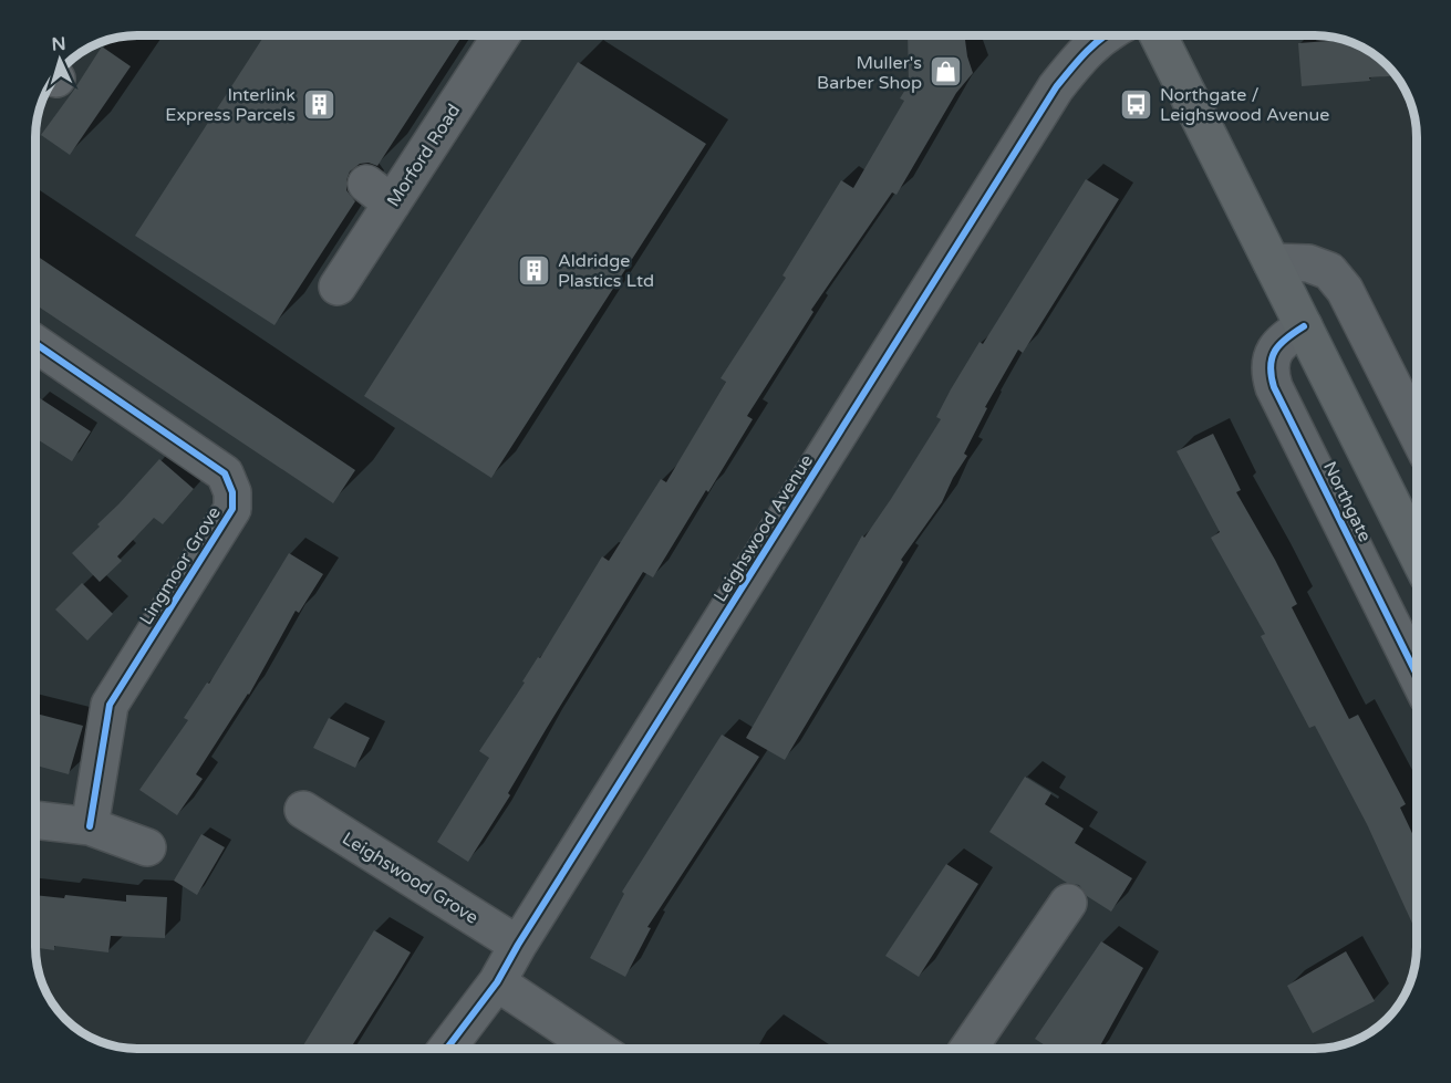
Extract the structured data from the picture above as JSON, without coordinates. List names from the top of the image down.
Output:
{
  "streets": {
    "main road": ["Northgate"],
    "street": [
      "Morford Road",
      "Leighswood Avenue",
      "Lingmoor Grove",
      "Leighswood Grove"
    ]
  },
  "crossings": [
    ["Leighswood Avenue", "Leighswood Grove"]
  ],
  "places": {
    "shop": ["Muller's Barber Shop"],
    "building": ["Interlink Express Parcels", "Aldridge Plastics Ltd"],
    "bus stop": ["Northgate / Leighswood Avenue"]
  },
  "north": "top"
}
